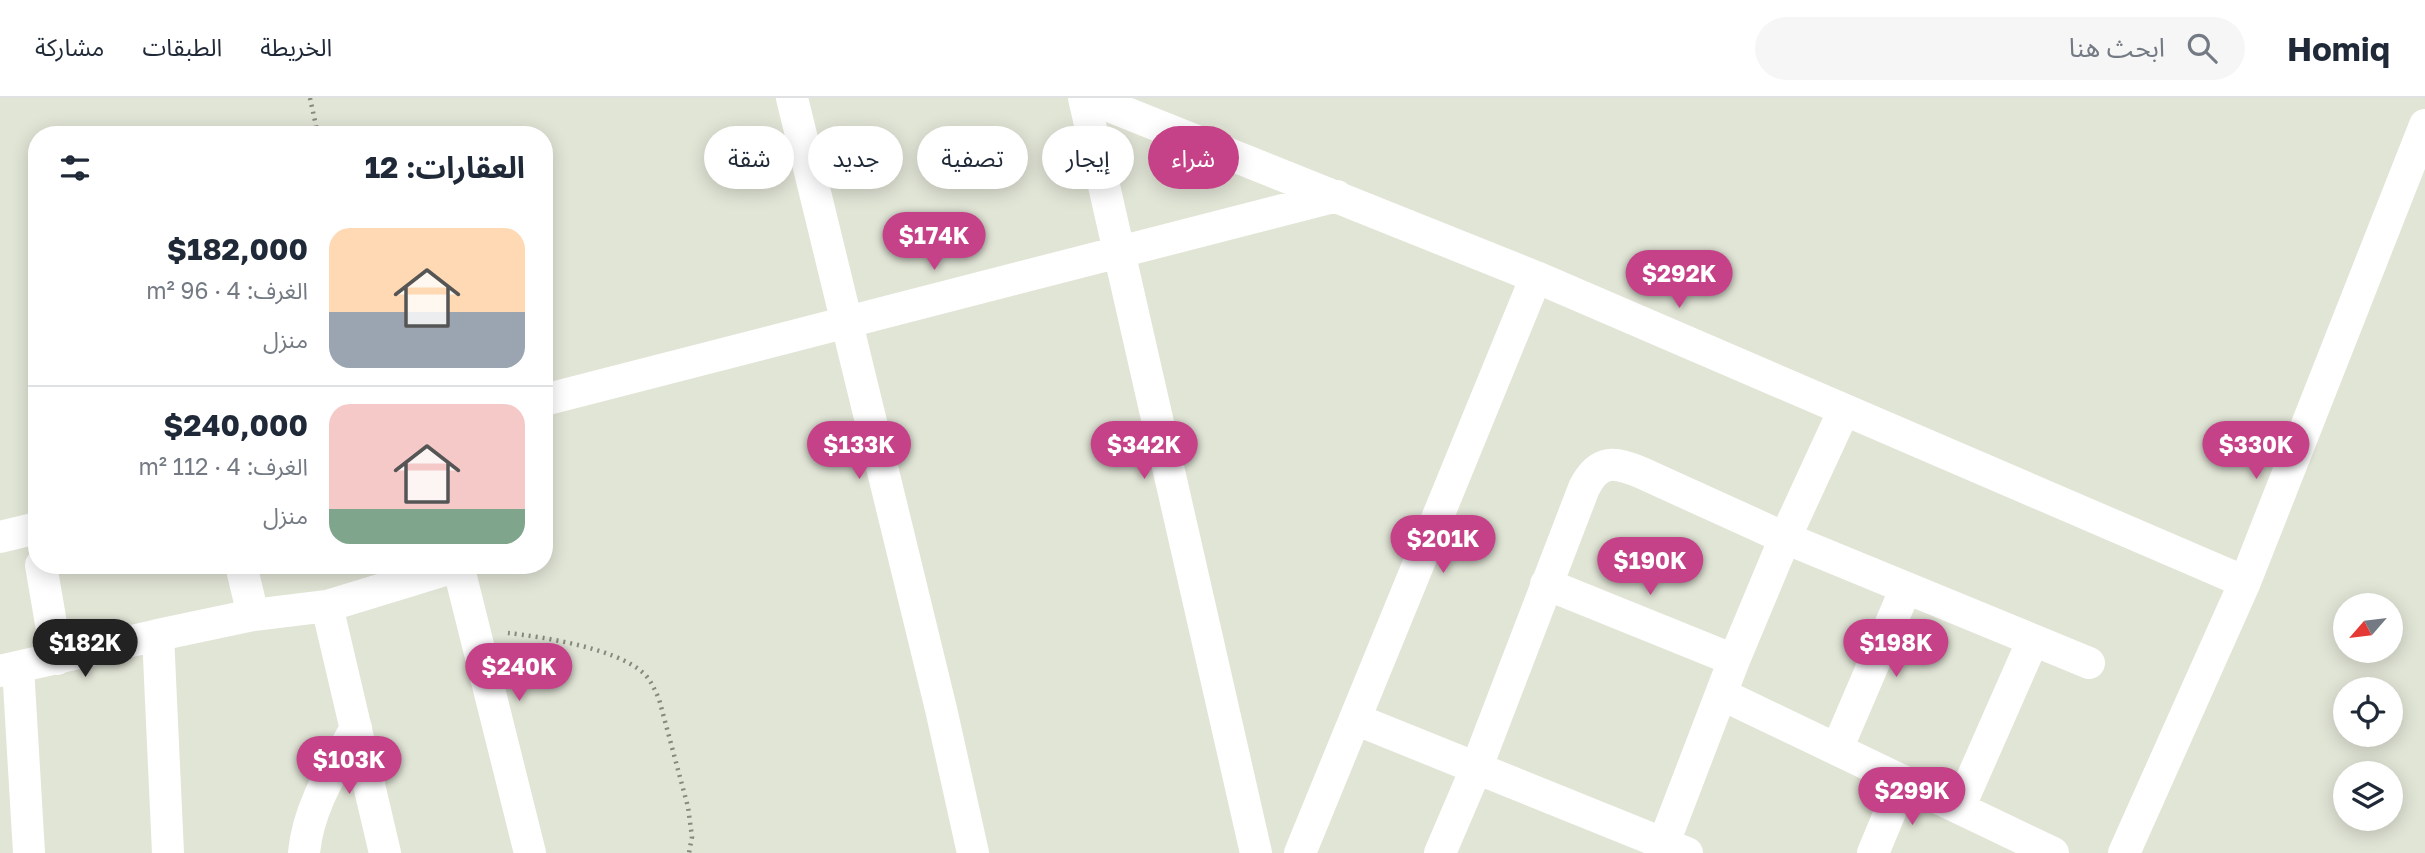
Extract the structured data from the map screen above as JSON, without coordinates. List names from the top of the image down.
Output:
{
  "north": "bottom left",
  "page": {
    "header": "Homiq",
    "search": "ابحث هنا",
    "nav": ["الخريطة", "الطبقات", "مشاركة"],
    "chip": [
      "شراء",
      "إيجار",
      "تصفية",
      "جديد",
      "شقة"
    ],
    "heading": "العقارات: 12",
    "list": [
      {
        "name": "$182,000",
        "note": "الغرف: 4 · 96 m² · منزل"
      },
      {
        "name": "$240,000",
        "note": "الغرف: 4 · 112 m² · منزل"
      }
    ],
    "price": [
      "$174K",
      "$292K",
      "$133K",
      "$342K",
      "$330K",
      "$201K",
      "$190K",
      "$182K",
      "$198K",
      "$240K",
      "$103K",
      "$299K"
    ]
  }
}
